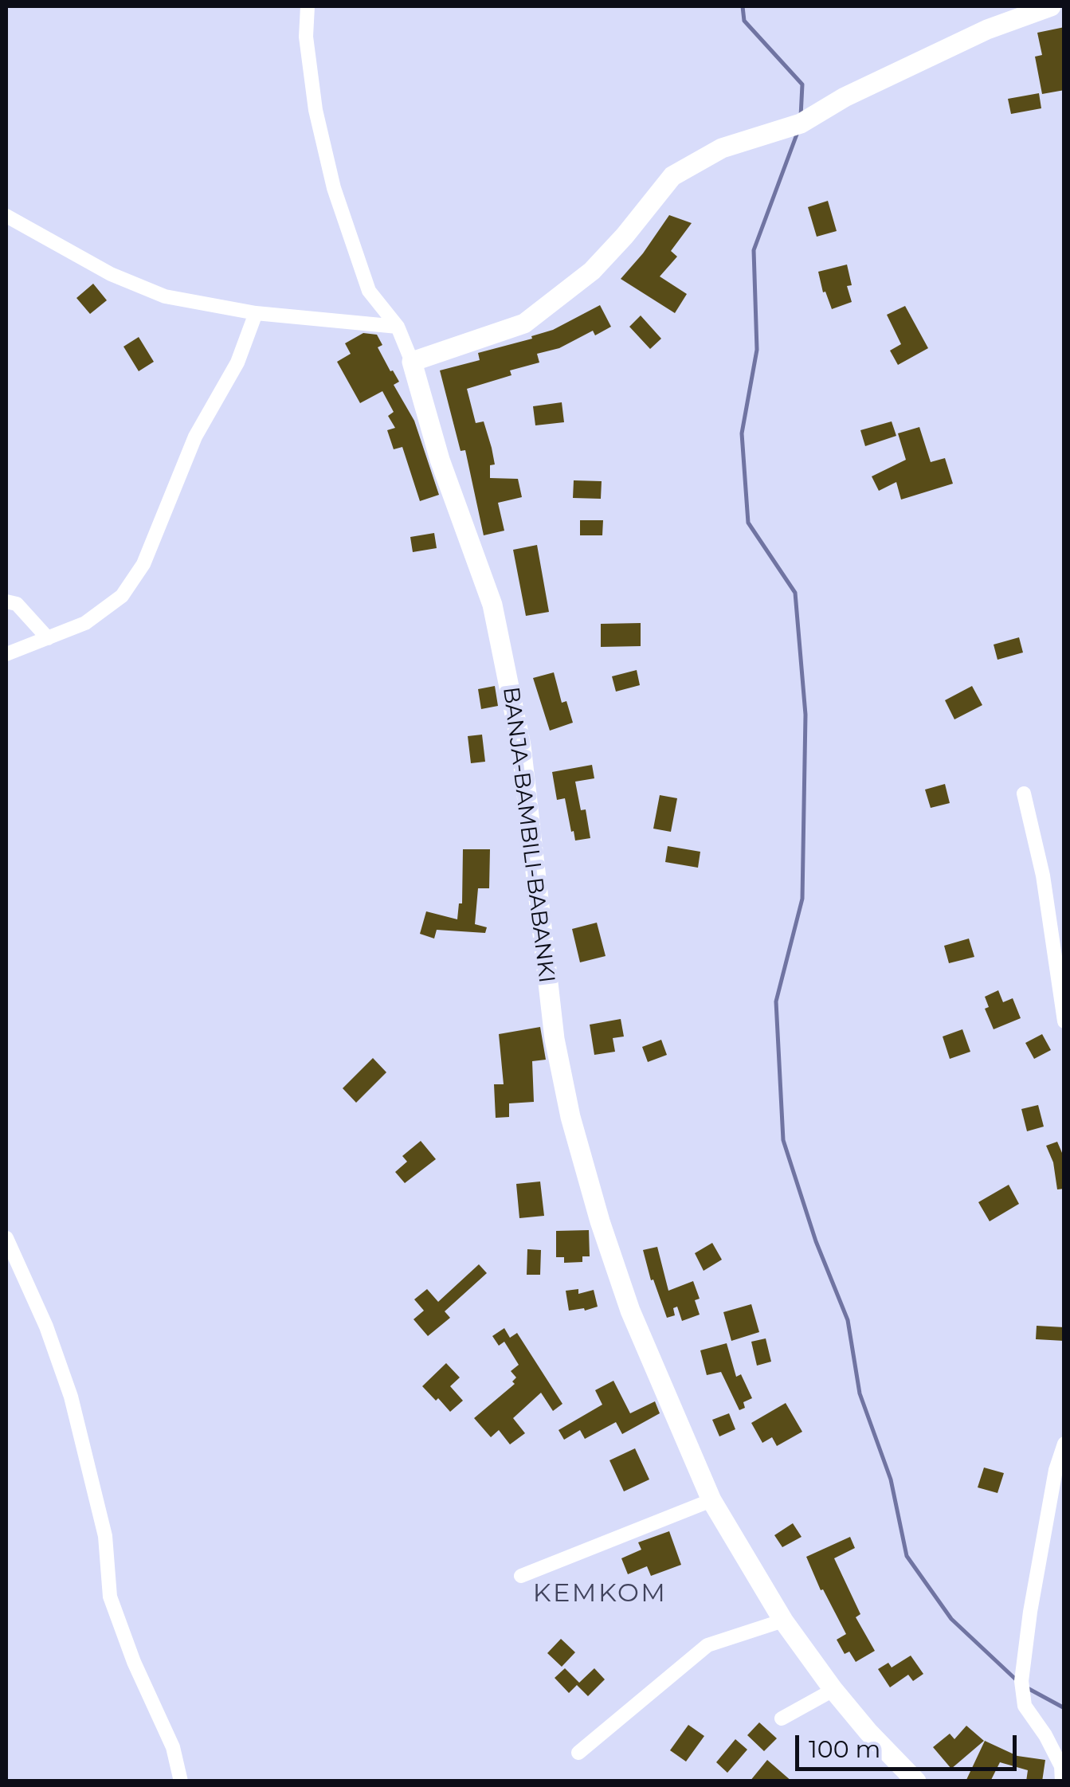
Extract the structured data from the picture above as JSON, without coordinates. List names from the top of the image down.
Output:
{
  "streets": {
    "street": ["BANJA-BAMBILI-BABANKI"]
  },
  "districts": ["KEMKOM"],
  "scale_bar": "100 m"
}
